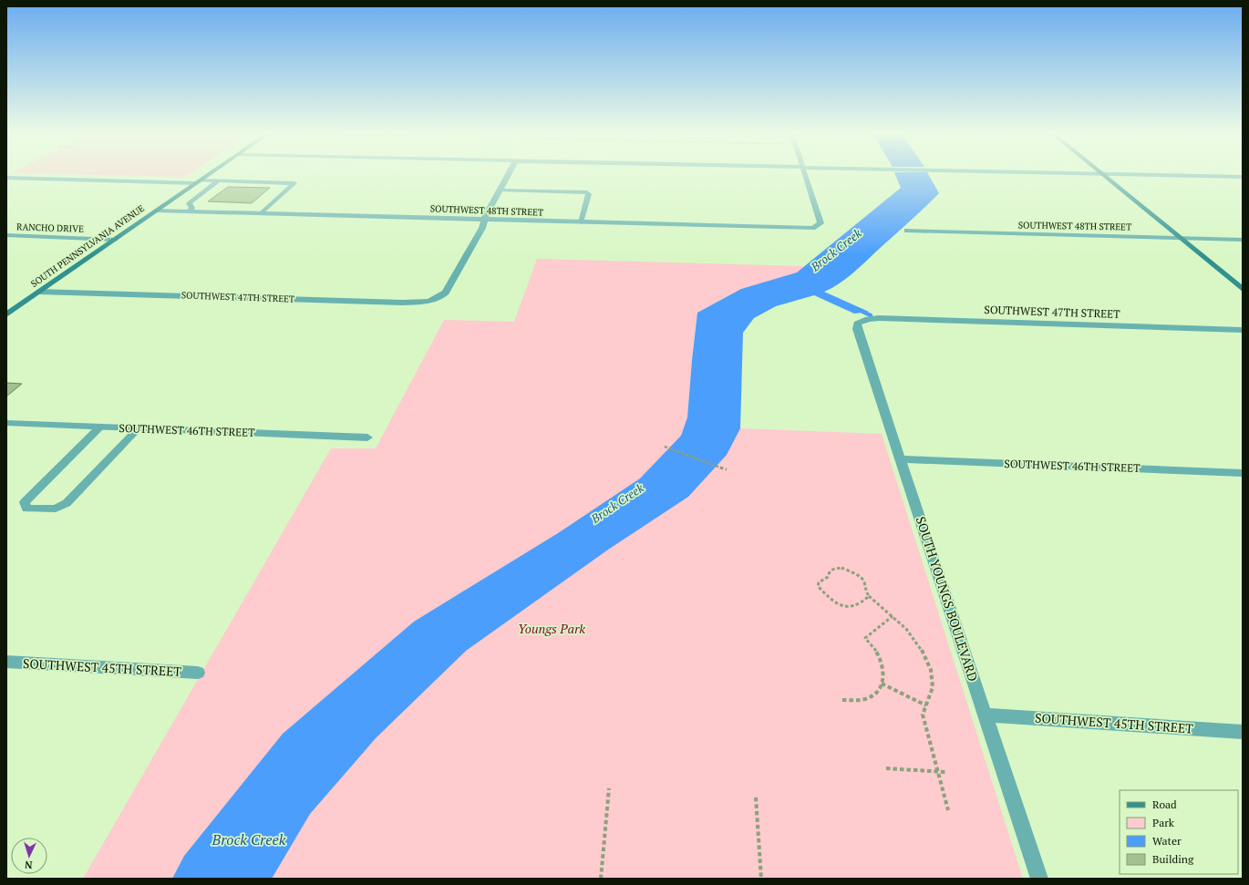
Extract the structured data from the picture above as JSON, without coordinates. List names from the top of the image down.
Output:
{
  "streets": {
    "main road": ["SOUTH PENNSYLVANIA AVENUE"],
    "street": [
      "SOUTHWEST 48TH STREET",
      "RANCHO DRIVE",
      "SOUTHWEST 47TH STREET",
      "SOUTHWEST 46TH STREET",
      "SOUTH YOUNGS BOULEVARD",
      "SOUTHWEST 45TH STREET"
    ]
  },
  "crossings": [
    ["SOUTHWEST 48TH STREET", "SOUTH PENNSYLVANIA AVENUE"],
    ["SOUTHWEST 48TH STREET", "SOUTHWEST 47TH STREET"],
    ["RANCHO DRIVE", "SOUTH PENNSYLVANIA AVENUE"],
    ["SOUTH PENNSYLVANIA AVENUE", "SOUTHWEST 47TH STREET"],
    ["SOUTHWEST 47TH STREET", "SOUTH YOUNGS BOULEVARD"],
    ["SOUTHWEST 46TH STREET", "SOUTH YOUNGS BOULEVARD"],
    ["SOUTH YOUNGS BOULEVARD", "SOUTHWEST 45TH STREET"]
  ],
  "water": ["Brock Creek"],
  "parks": ["Youngs Park"],
  "legend": [
    "Road",
    "Park",
    "Water",
    "Building"
  ],
  "north": "bottom"
}
